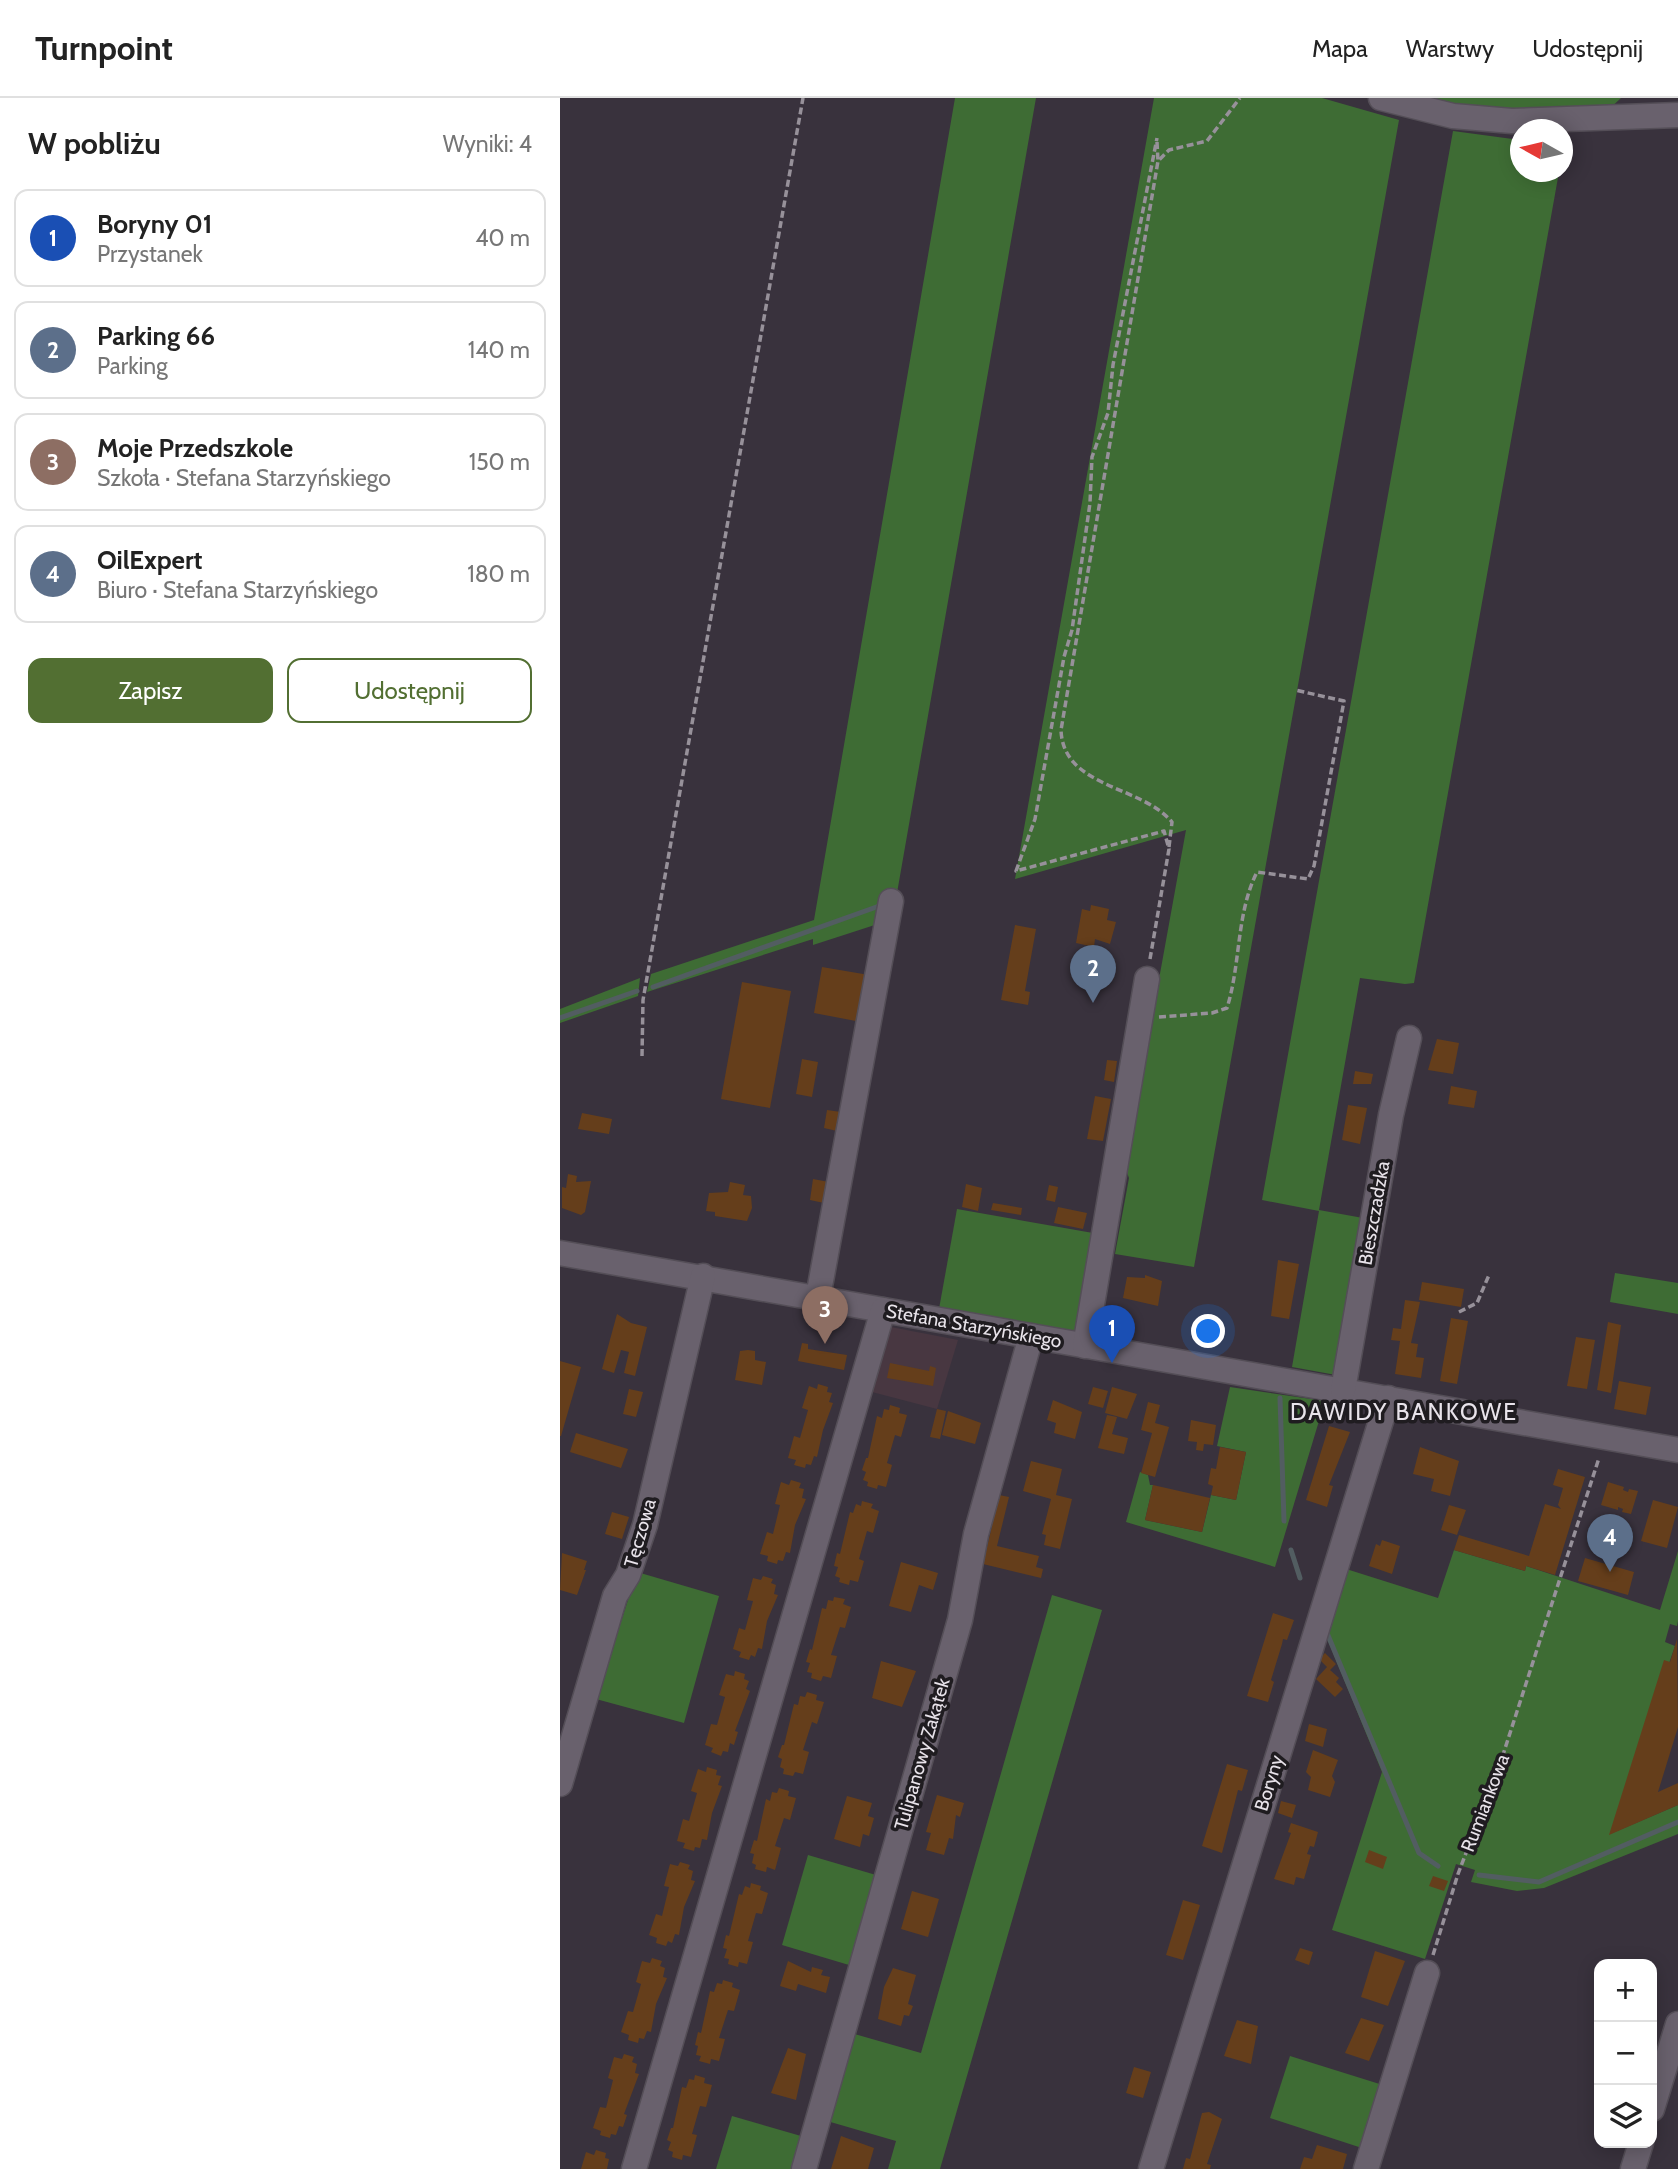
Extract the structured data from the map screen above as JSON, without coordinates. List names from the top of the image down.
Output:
{
  "streets": {
    "street": [
      "Bieszczadzka",
      "Stefana Starzyńskiego",
      "Tęczowa",
      "Tulipanowy Zakątek",
      "Boryny"
    ],
    "path": ["Rumiankowa"]
  },
  "crossings": [
    ["Bieszczadzka", "Stefana Starzyńskiego"],
    ["Stefana Starzyńskiego", "Tęczowa"],
    ["Stefana Starzyńskiego", "Tulipanowy Zakątek"],
    ["Stefana Starzyńskiego", "Boryny"],
    ["Stefana Starzyńskiego", "Rumiankowa"]
  ],
  "districts": ["DAWIDY BANKOWE"],
  "north": "left",
  "page": {
    "header": "Turnpoint",
    "nav": ["Mapa", "Warstwy", "Udostępnij"],
    "heading": ["W pobliżu", "Wyniki: 4"],
    "list": [
      {
        "mark": "1",
        "name": "Boryny 01",
        "note": "Przystanek",
        "value": "40 m"
      },
      {
        "mark": "2",
        "name": "Parking 66",
        "note": "Parking",
        "value": "140 m"
      },
      {
        "mark": "3",
        "name": "Moje Przedszkole",
        "note": "Szkoła · Stefana Starzyńskiego",
        "value": "150 m"
      },
      {
        "mark": "4",
        "name": "OilExpert",
        "note": "Biuro · Stefana Starzyńskiego",
        "value": "180 m"
      }
    ],
    "buttons": ["Zapisz", "Udostępnij"],
    "pins": [
      "2",
      "3",
      "1",
      "4"
    ],
    "map_buttons": ["+", "−"]
  }
}
